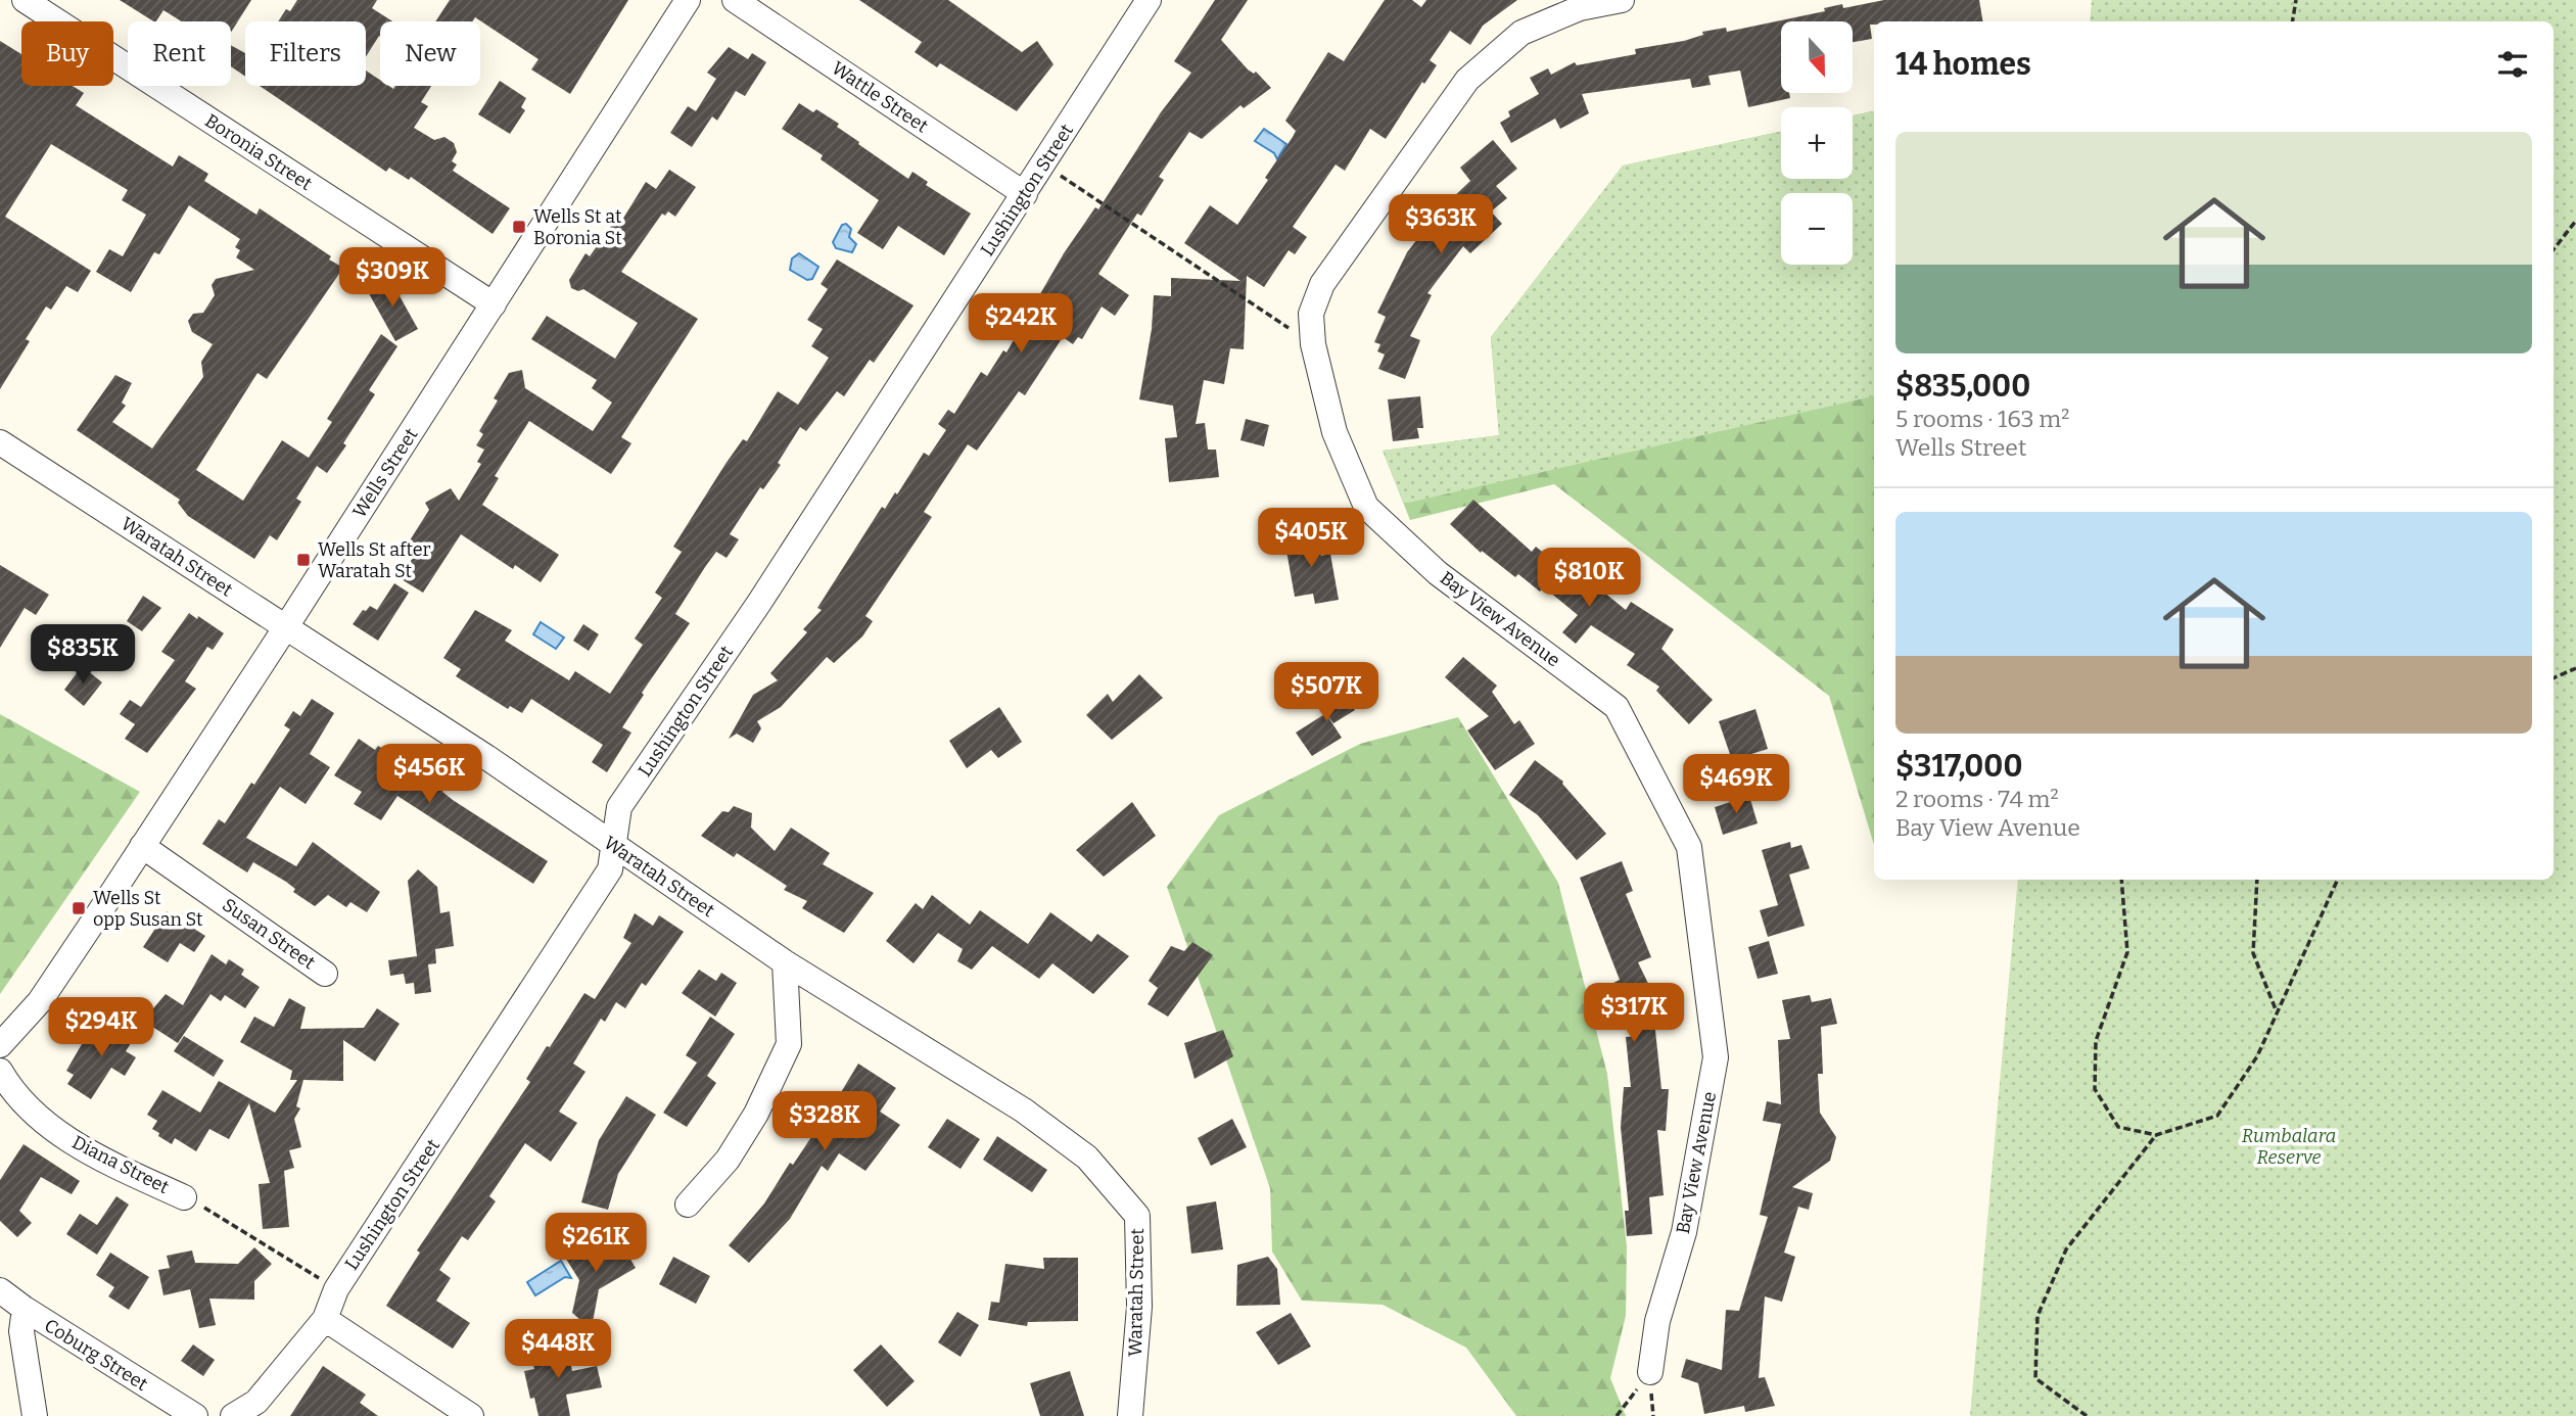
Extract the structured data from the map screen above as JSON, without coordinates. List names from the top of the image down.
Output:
{
  "streets": {
    "street": [
      "Wattle Street",
      "Boronia Street",
      "Lushington Street",
      "Wells Street",
      "Waratah Street",
      "Bay View Avenue",
      "Susan Street",
      "Diana Street",
      "Coburg Street"
    ]
  },
  "crossings": [
    ["Wattle Street", "Lushington Street"],
    ["Boronia Street", "Wells Street"],
    ["Lushington Street", "Waratah Street"],
    ["Wells Street", "Waratah Street"],
    ["Wells Street", "Susan Street"]
  ],
  "parks": ["Rumbalara Reserve"],
  "places": {
    "transit": ["Wells St at Boronia St", "Wells St after Waratah St", "Wells St opp Susan St"]
  },
  "north": "bottom",
  "page": {
    "map_buttons": ["+", "−"],
    "chip": [
      "Buy",
      "Rent",
      "Filters",
      "New"
    ],
    "heading": "14 homes",
    "list": [
      {
        "name": "$835,000",
        "note": "5 rooms · 163 m² · Wells Street"
      },
      {
        "name": "$317,000",
        "note": "2 rooms · 74 m² · Bay View Avenue"
      }
    ],
    "price": [
      "$363K",
      "$309K",
      "$242K",
      "$405K",
      "$810K",
      "$835K",
      "$507K",
      "$456K",
      "$469K",
      "$317K",
      "$294K",
      "$328K",
      "$261K",
      "$448K"
    ]
  }
}
